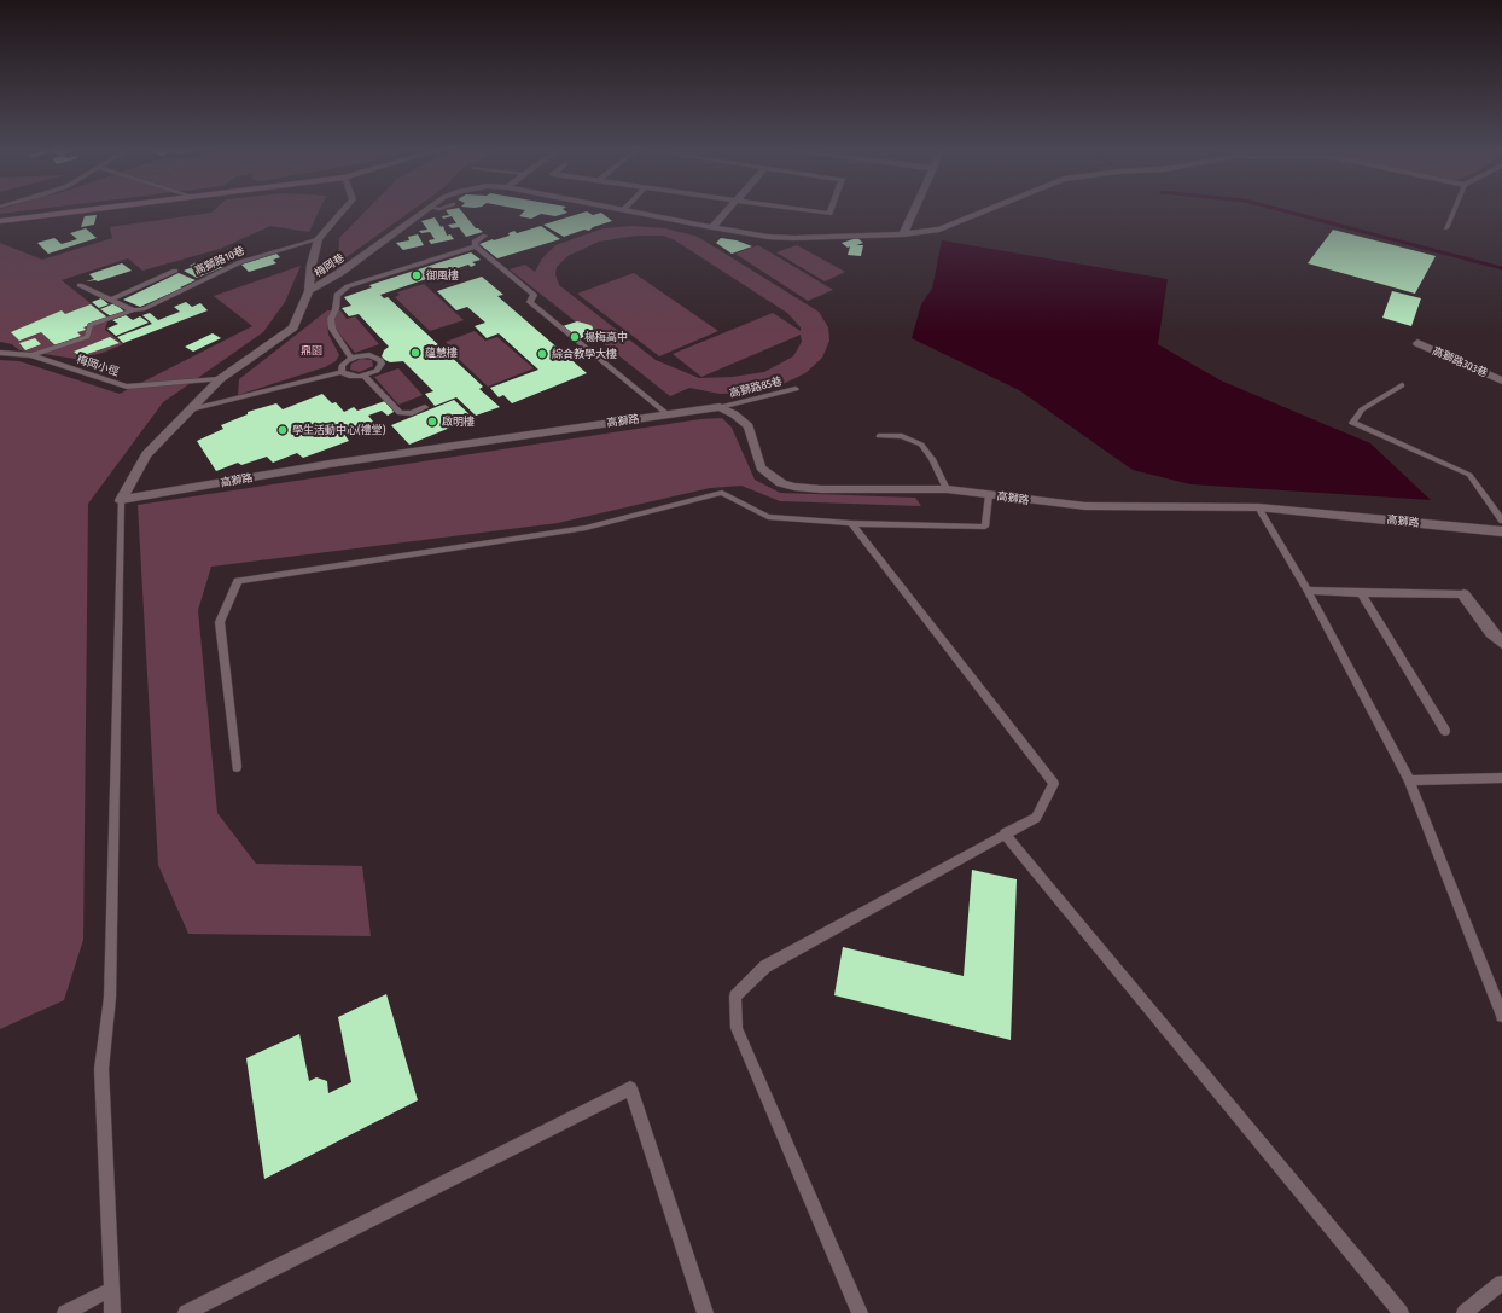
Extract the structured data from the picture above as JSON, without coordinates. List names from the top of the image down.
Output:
{
  "streets": {
    "street": ["梅岡巷", "高獅路303巷", "高獅路"],
    "lane": ["高獅路10巷", "梅岡小徑", "高獅路85巷"]
  },
  "crossings": [
    ["高獅路10巷", "梅岡小徑"],
    ["高獅路85巷", "高獅路"]
  ],
  "parks": ["鼎園"],
  "places": [
    "御風樓",
    "楊梅高中",
    "蘊慧樓",
    "綜合教學大樓",
    "啟明樓",
    "學生活動中心(禮堂)"
  ]
}
